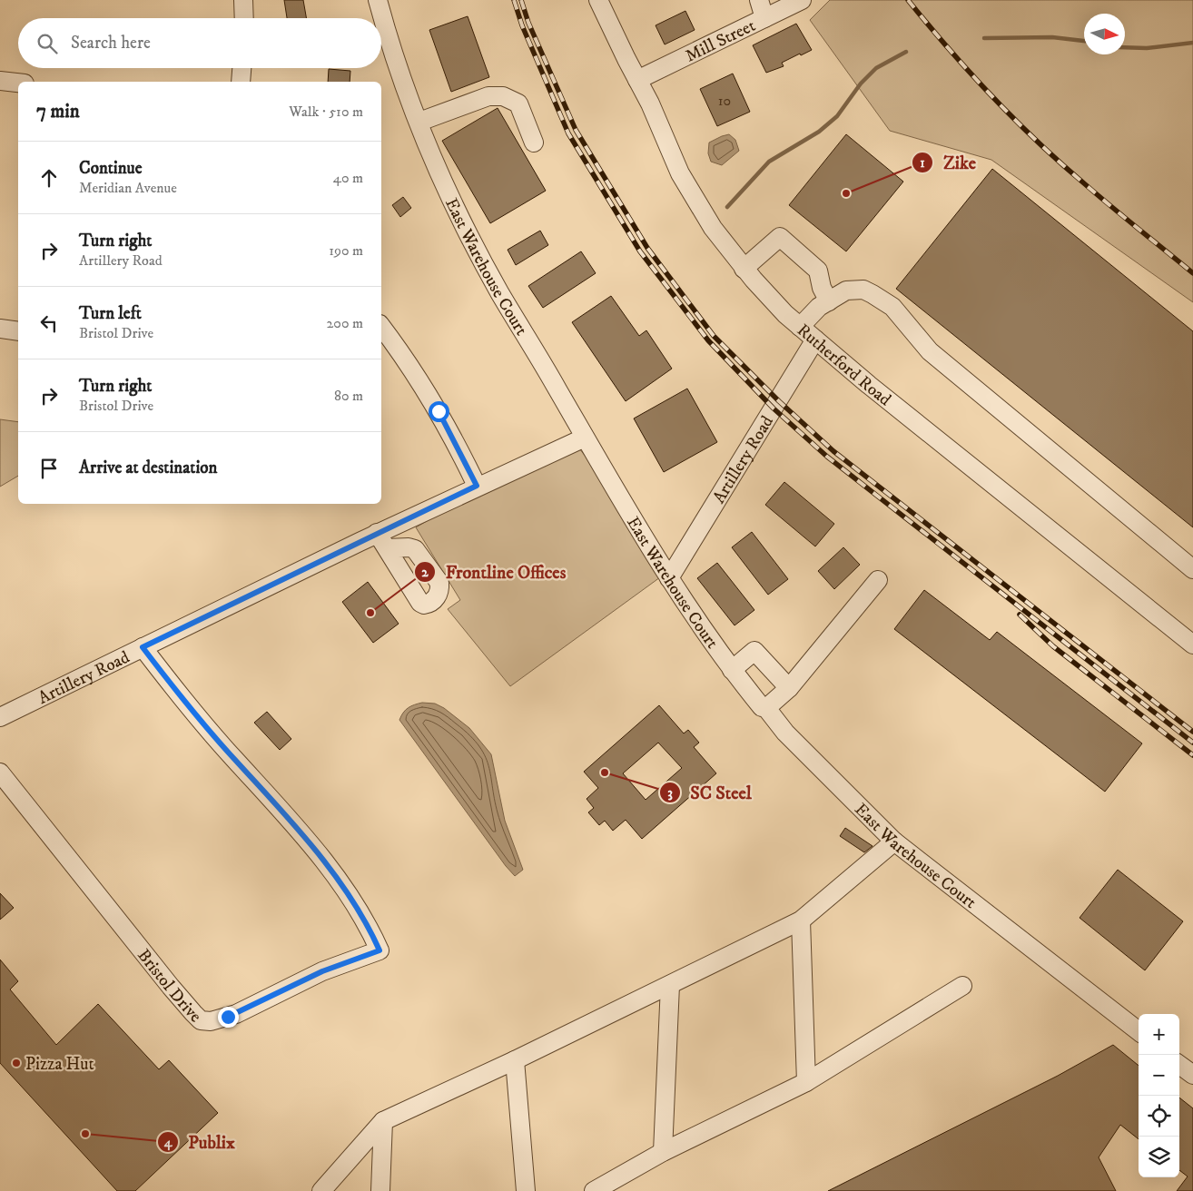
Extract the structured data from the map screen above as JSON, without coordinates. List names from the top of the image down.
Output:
{
  "streets": {
    "street": [
      "Mill Street",
      "East Warehouse Court",
      "Rutherford Road",
      "Artillery Road",
      "Bristol Drive"
    ]
  },
  "crossings": [
    ["Mill Street", "Rutherford Road"],
    ["East Warehouse Court", "Artillery Road"],
    ["Rutherford Road", "Artillery Road"],
    ["Artillery Road", "Bristol Drive"]
  ],
  "places": [
    "Zike",
    "Frontline Offices",
    "SC Steel",
    "Pizza Hut",
    "Publix"
  ],
  "house_numbers": ["10"],
  "north": "right",
  "page": {
    "search": "Search here",
    "heading": ["7 min", "Walk · 510 m"],
    "list": [
      ["Continue", "Meridian Avenue", "40 m"],
      ["Turn right", "Artillery Road", "190 m"],
      ["Turn left", "Bristol Drive", "200 m"],
      ["Turn right", "Bristol Drive", "80 m"],
      "Arrive at destination"
    ],
    "map_buttons": ["+", "−"]
  }
}
